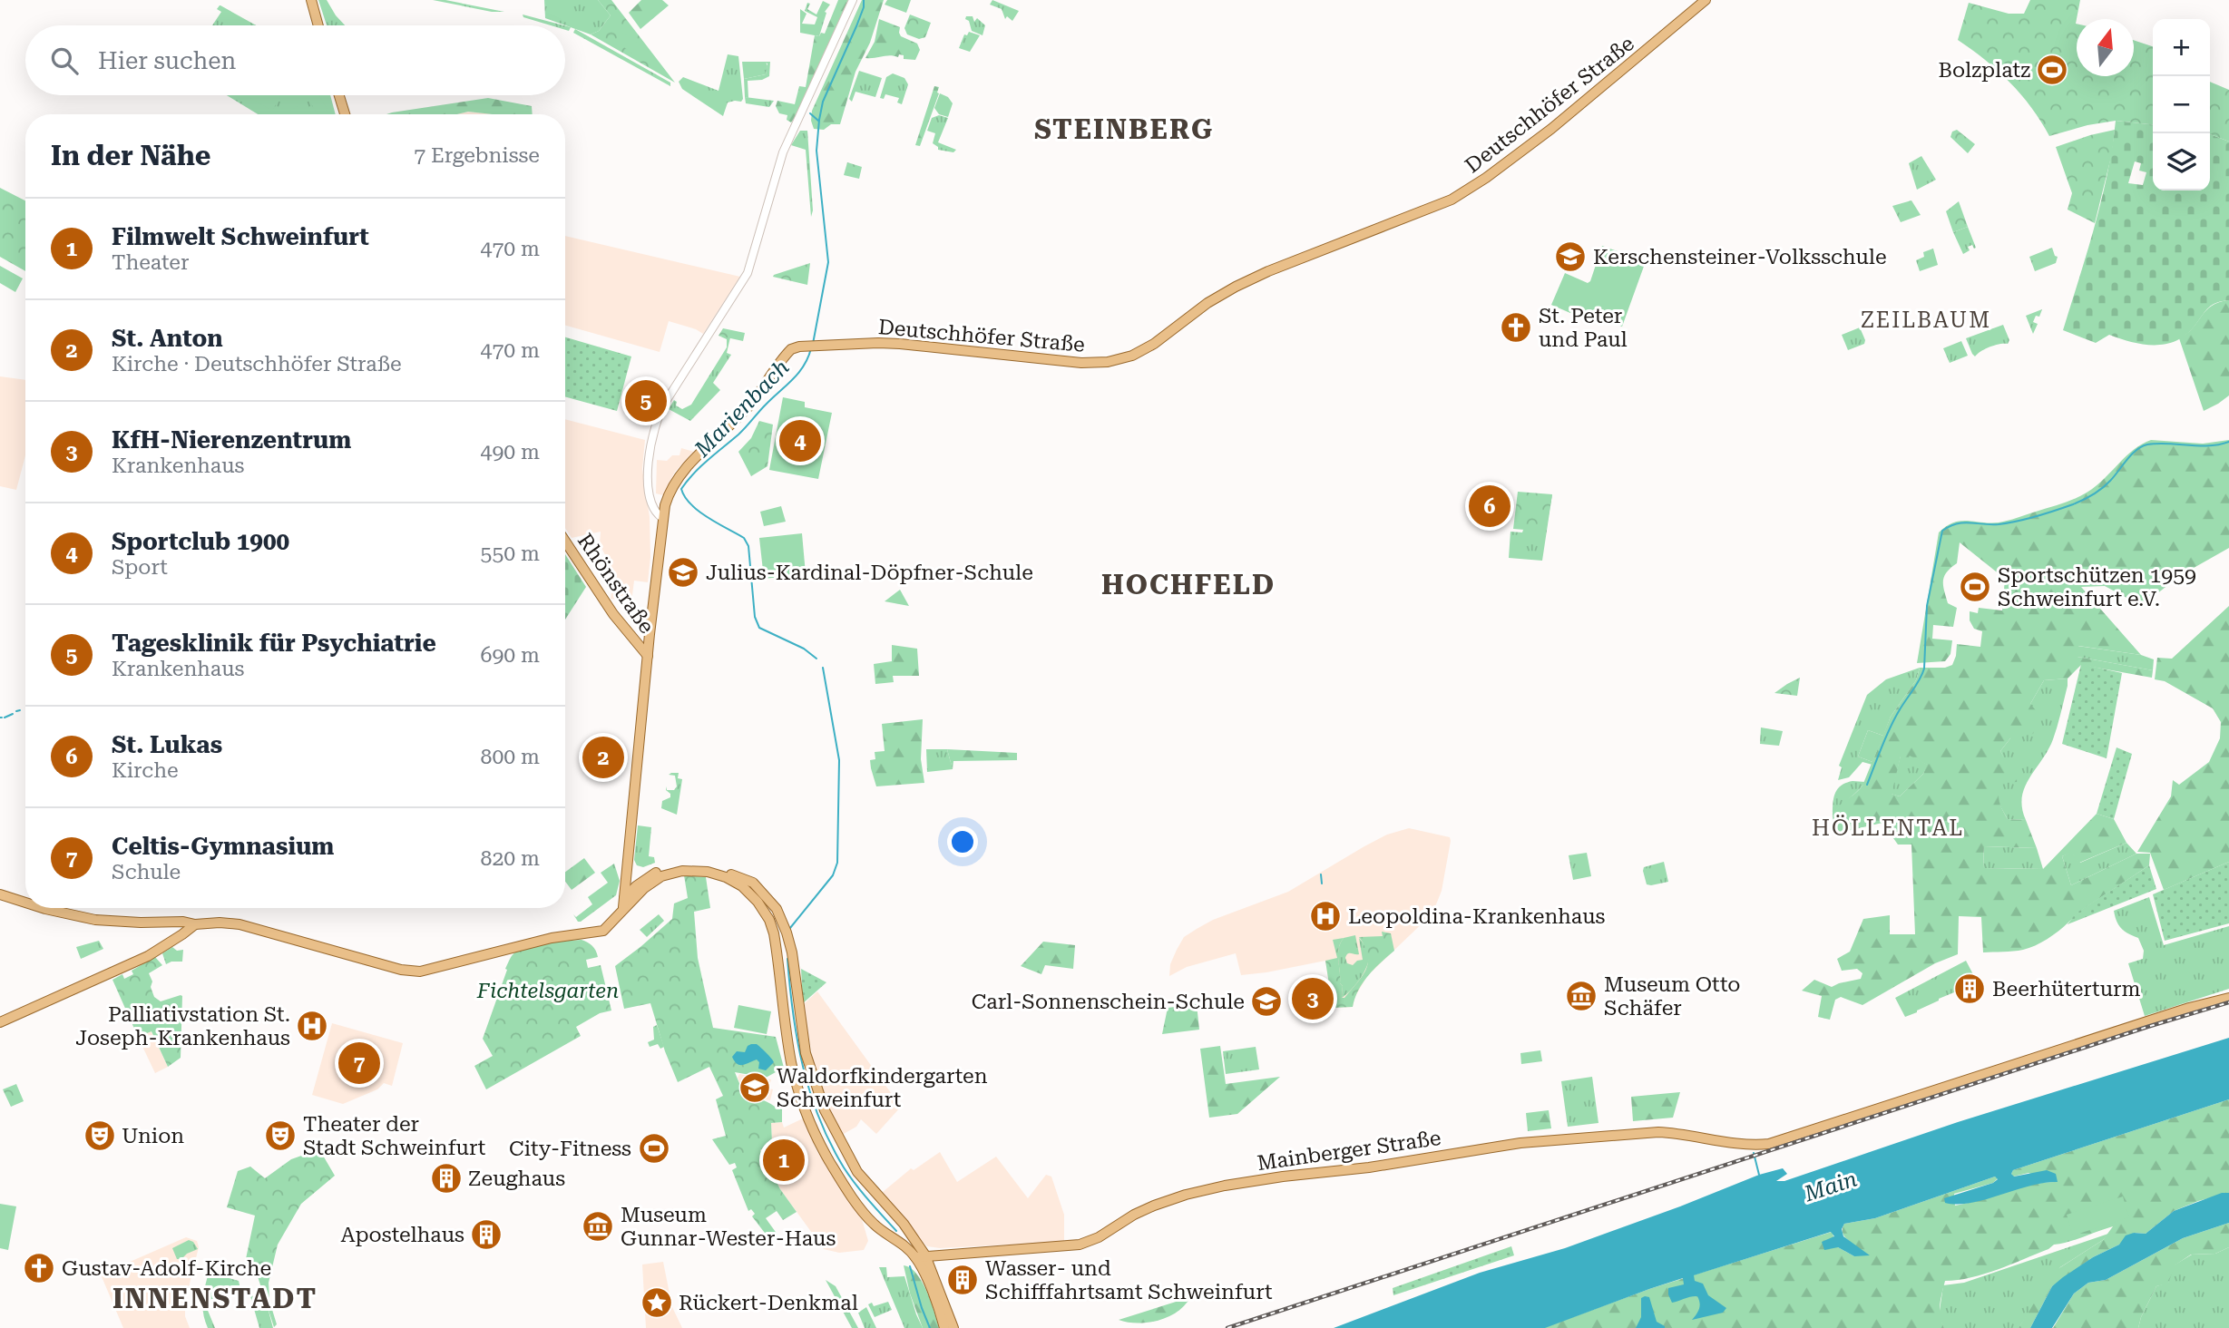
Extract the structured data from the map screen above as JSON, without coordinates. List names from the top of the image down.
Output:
{
  "streets": {
    "main road": ["Deutschhöfer Straße", "Rhönstraße", "Mainberger Straße"]
  },
  "crossings": [
    ["Deutschhöfer Straße", "Rhönstraße"]
  ],
  "districts": [
    "STEINBERG",
    "ZEILBAUM",
    "HOCHFELD",
    "HÖLLENTAL",
    "INNENSTADT"
  ],
  "water": ["Marienbach", "Main"],
  "parks": ["Fichtelsgarten"],
  "places": {
    "sports": ["Bolzplatz", "Sportschützen 1959 Schweinfurt e.V.", "City-Fitness"],
    "school or university": [
      "Kerschensteiner-Volksschule",
      "Julius-Kardinal-Döpfner-Schule",
      "Carl-Sonnenschein-Schule",
      "Waldorfkindergarten Schweinfurt"
    ],
    "church": ["St. Peter und Paul", "Gustav-Adolf-Kirche"],
    "hospital": ["Leopoldina-Krankenhaus", "Palliativstation St. Joseph-Krankenhaus"],
    "building": [
      "Beerhüterturm",
      "Zeughaus",
      "Apostelhaus",
      "Wasser- und Schifffahrtsamt Schweinfurt"
    ],
    "museum": ["Museum Otto Schäfer", "Museum Gunnar-Wester-Haus"],
    "theatre": ["Union", "Theater der Stadt Schweinfurt"],
    "place": ["Rückert-Denkmal"]
  },
  "north": "top",
  "page": {
    "map_buttons": ["+", "−"],
    "search": "Hier suchen",
    "heading": ["In der Nähe", "7 Ergebnisse"],
    "list": [
      {
        "mark": "1",
        "name": "Filmwelt Schweinfurt",
        "note": "Theater",
        "value": "470 m"
      },
      {
        "mark": "2",
        "name": "St. Anton",
        "note": "Kirche · Deutschhöfer Straße",
        "value": "470 m"
      },
      {
        "mark": "3",
        "name": "KfH-Nierenzentrum",
        "note": "Krankenhaus",
        "value": "490 m"
      },
      {
        "mark": "4",
        "name": "Sportclub 1900",
        "note": "Sport",
        "value": "550 m"
      },
      {
        "mark": "5",
        "name": "Tagesklinik für Psychiatrie",
        "note": "Krankenhaus",
        "value": "690 m"
      },
      {
        "mark": "6",
        "name": "St. Lukas",
        "note": "Kirche",
        "value": "800 m"
      },
      {
        "mark": "7",
        "name": "Celtis-Gymnasium",
        "note": "Schule",
        "value": "820 m"
      }
    ],
    "pins": [
      "5",
      "4",
      "6",
      "2",
      "3",
      "7",
      "1"
    ]
  }
}
